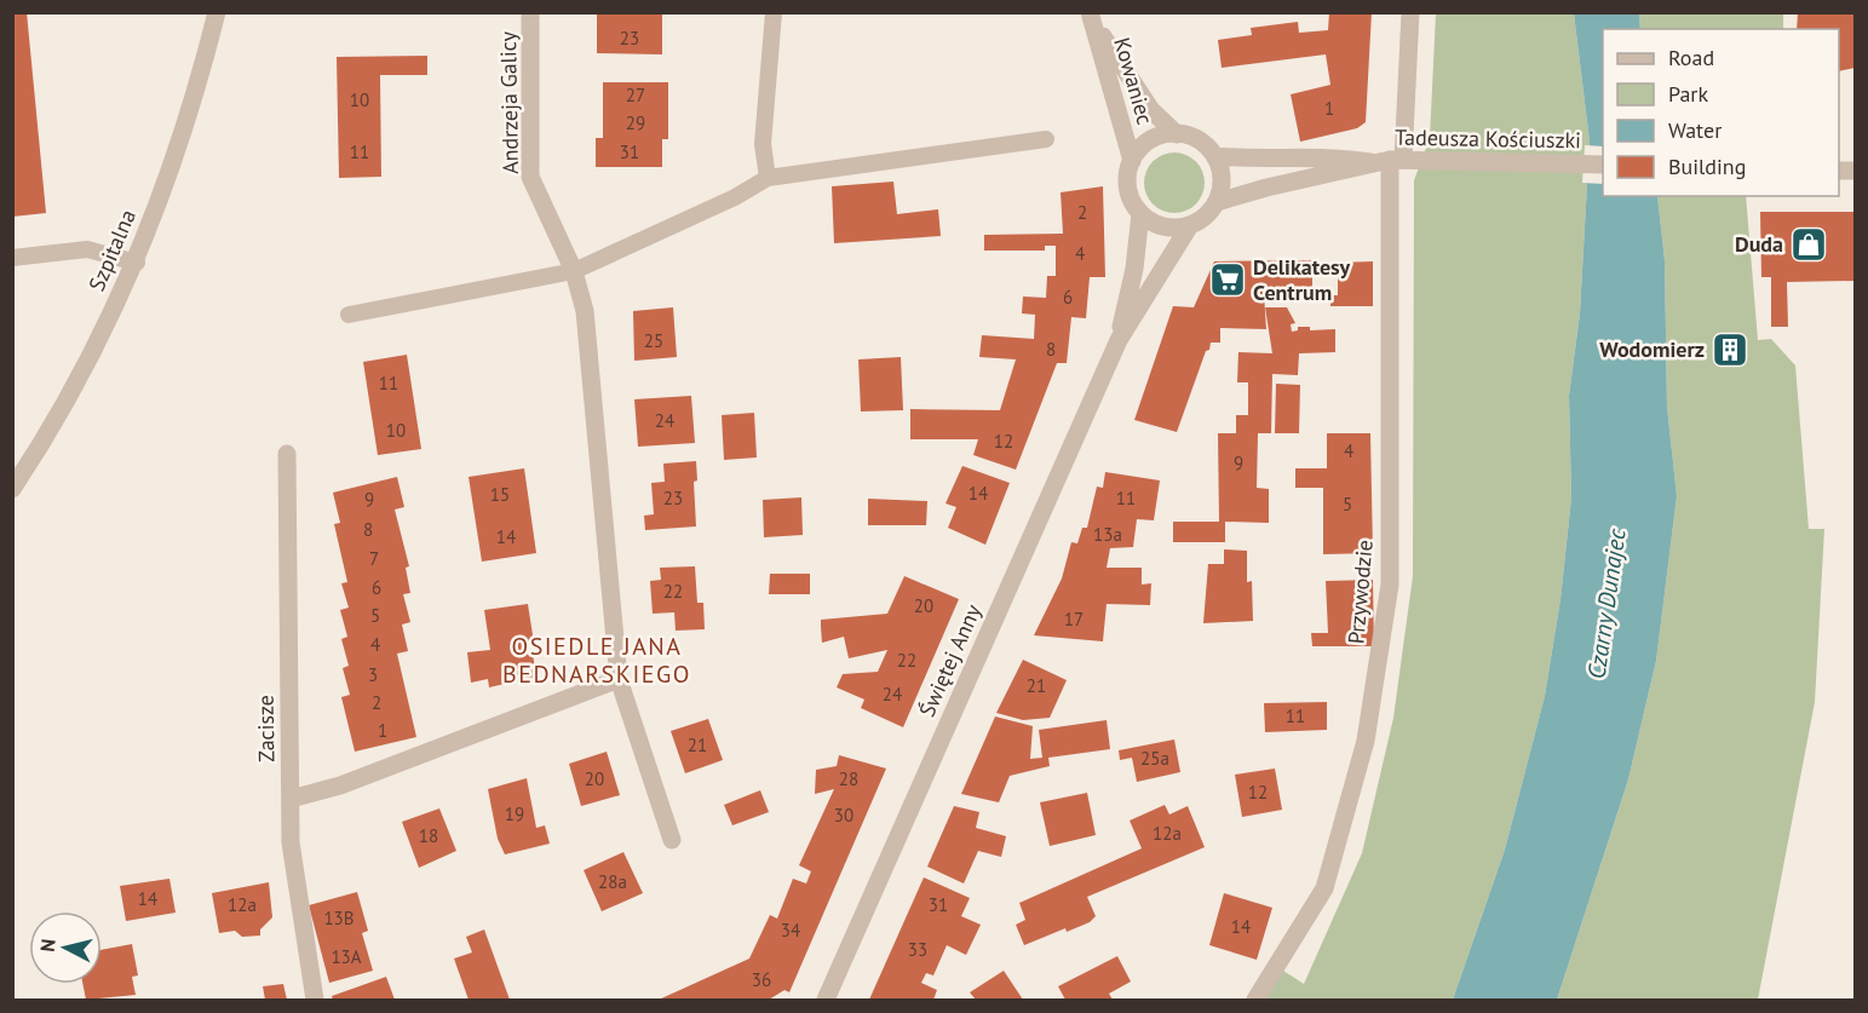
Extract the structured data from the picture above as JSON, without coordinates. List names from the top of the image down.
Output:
{
  "streets": {
    "street": [
      "Kowaniec",
      "Andrzeja Galicy",
      "Tadeusza Kościuszki",
      "Szpitalna",
      "Przywodzie",
      "Świętej Anny",
      "Zacisze"
    ]
  },
  "crossings": [
    ["Kowaniec", "Tadeusza Kościuszki"],
    ["Kowaniec", "Świętej Anny"],
    ["Tadeusza Kościuszki", "Przywodzie"],
    ["Tadeusza Kościuszki", "Świętej Anny"]
  ],
  "districts": ["OSIEDLE JANA BEDNARSKIEGO"],
  "water": ["Czarny Dunajec"],
  "places": {
    "shop": ["Duda"],
    "supermarket": ["Delikatesy Centrum"],
    "building": ["Wodomierz"]
  },
  "house_numbers": [
    "23",
    "27",
    "10",
    "1",
    "29",
    "11",
    "31",
    "2",
    "4",
    "6",
    "25",
    "8",
    "11",
    "24",
    "10",
    "12",
    "4",
    "9",
    "14",
    "15",
    "23",
    "11",
    "9",
    "5",
    "8",
    "13a",
    "14",
    "7",
    "6",
    "22",
    "20",
    "5",
    "17",
    "4",
    "22",
    "3",
    "21",
    "24",
    "2",
    "11",
    "1",
    "21",
    "25a",
    "20",
    "28",
    "12",
    "19",
    "30",
    "12a",
    "18",
    "28a",
    "14",
    "12a",
    "31",
    "13B",
    "14",
    "34",
    "33",
    "13A",
    "36"
  ],
  "legend": [
    "Road",
    "Park",
    "Water",
    "Building"
  ],
  "north": "left"
}
